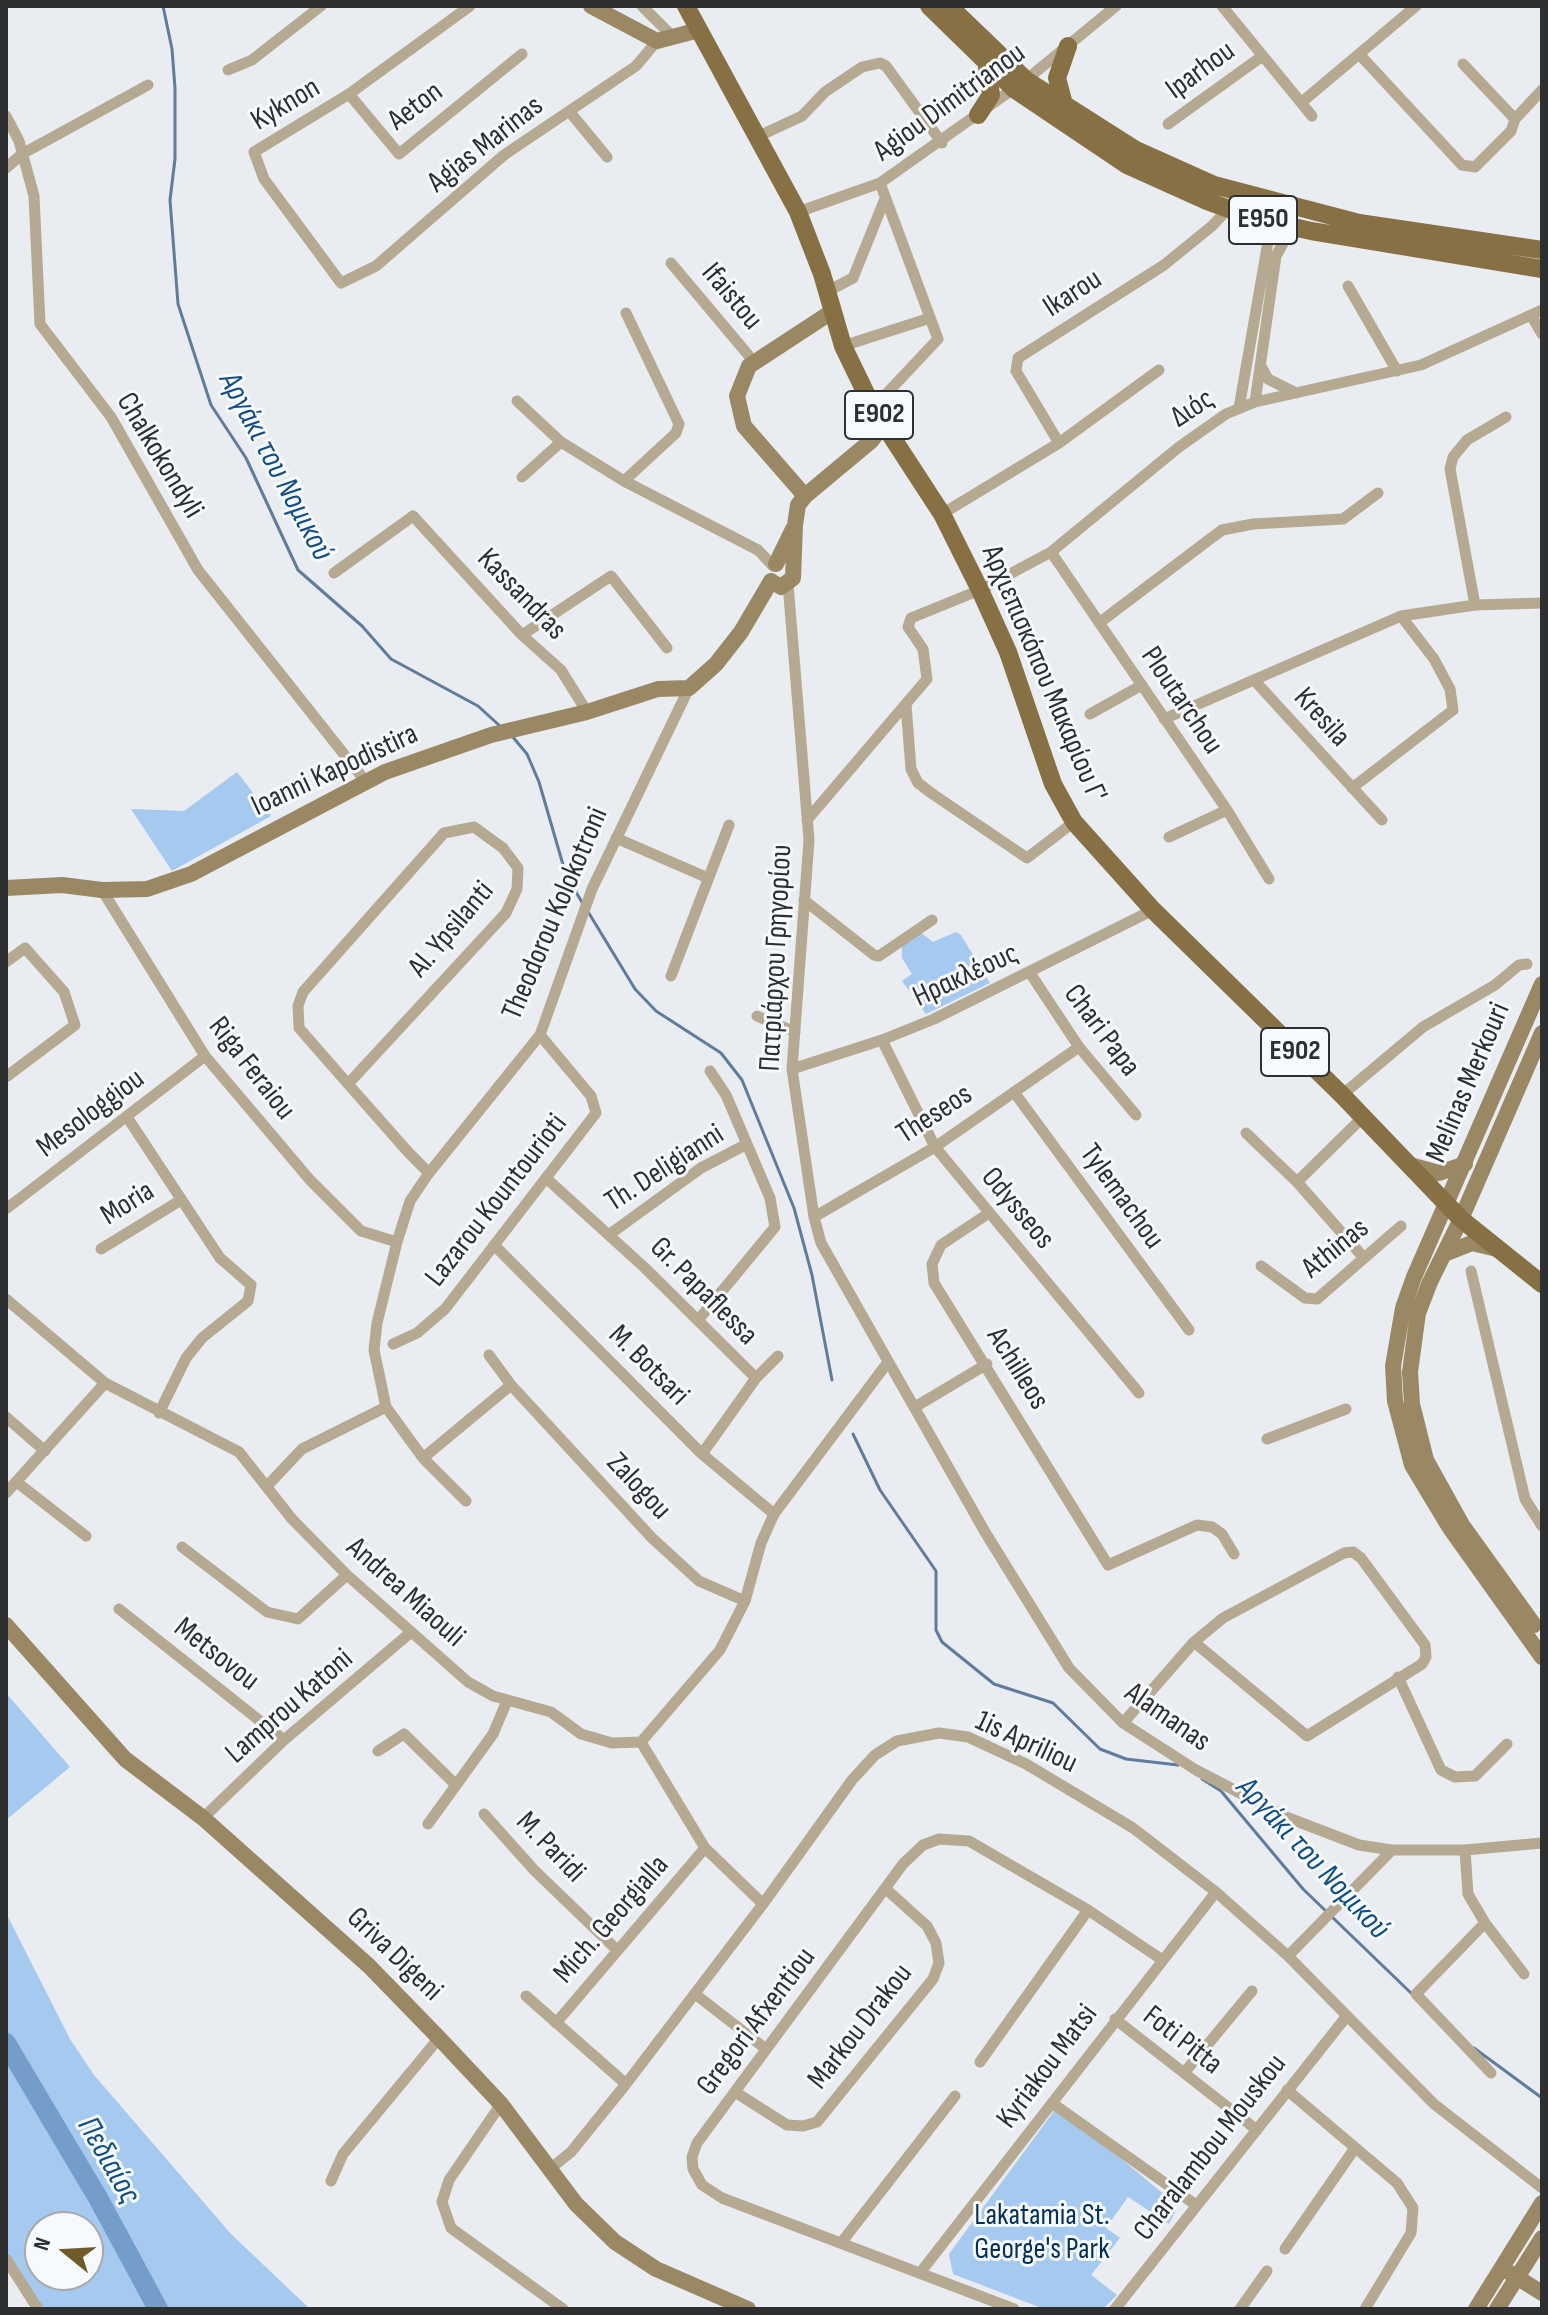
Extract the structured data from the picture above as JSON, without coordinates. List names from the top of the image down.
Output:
{
  "streets": {
    "main road": ["E950", "E902", "Αρχιεπισκόπου Μακαρίου Γ'"],
    "street": [
      "Iparhou",
      "Agiou Dimitrianou",
      "Kyknon",
      "Aeton",
      "Agias Marinas",
      "Ikarou",
      "Ifaistou",
      "Διός",
      "Chalkokondyli",
      "Kassandras",
      "Ploutarchou",
      "Kresila",
      "Ioanni Kapodistira",
      "Theodorou Kolokotroni",
      "Al. Ypsilanti",
      "Πατριάρχου Γρηγορίου",
      "Ηρακλέους",
      "Chari Papa",
      "Riga Feraiou",
      "Melinas Merkouri",
      "Mesologgiou",
      "Theseos",
      "Th. Deligianni",
      "Tylemachou",
      "Lazarou Kountourioti",
      "Moria",
      "Odysseos",
      "Athinas",
      "Gr. Papaflessa",
      "M. Botsari",
      "Achilleos",
      "Zalogou",
      "Andrea Miaouli",
      "Metsovou",
      "Lamprou Katoni",
      "Alamanas",
      "1is Apriliou",
      "M. Paridi",
      "Mich. Georgialla",
      "Griva Digeni",
      "Gregori Afxentiou",
      "Markou Drakou",
      "Foti Pitta",
      "Kyriakou Matsi",
      "Charalambou Mouskou"
    ]
  },
  "crossings": [
    ["Agiou Dimitrianou", "E950"],
    ["Agiou Dimitrianou", "Αρχιεπισκόπου Μακαρίου Γ'"],
    ["Kyknon", "Aeton"],
    ["Kyknon", "Agias Marinas"],
    ["E950", "Ikarou"],
    ["Διός", "Αρχιεπισκόπου Μακαρίου Γ'"],
    ["Διός", "Ploutarchou"],
    ["Chalkokondyli", "Ioanni Kapodistira"],
    ["Kassandras", "Ioanni Kapodistira"],
    ["Αρχιεπισκόπου Μακαρίου Γ'", "Ηρακλέους"],
    ["Αρχιεπισκόπου Μακαρίου Γ'", "Melinas Merkouri"],
    ["Ioanni Kapodistira", "Theodorou Kolokotroni"],
    ["Ioanni Kapodistira", "Riga Feraiou"],
    ["Theodorou Kolokotroni", "Πατριάρχου Γρηγορίου"],
    ["Theodorou Kolokotroni", "Riga Feraiou"],
    ["Theodorou Kolokotroni", "Lazarou Kountourioti"],
    ["Πατριάρχου Γρηγορίου", "Ηρακλέους"],
    ["Πατριάρχου Γρηγορίου", "Theseos"],
    ["Πατριάρχου Γρηγορίου", "Alamanas"],
    ["Ηρακλέους", "Chari Papa"],
    ["Ηρακλέους", "Odysseos"],
    ["Chari Papa", "Theseos"],
    ["Riga Feraiou", "Mesologgiou"],
    ["Theseos", "Tylemachou"],
    ["Theseos", "Odysseos"],
    ["Th. Deligianni", "Gr. Papaflessa"],
    ["Lazarou Kountourioti", "Gr. Papaflessa"],
    ["Lazarou Kountourioti", "M. Botsari"],
    ["Odysseos", "Achilleos"],
    ["Gr. Papaflessa", "M. Botsari"],
    ["Andrea Miaouli", "Lamprou Katoni"],
    ["Metsovou", "Lamprou Katoni"],
    ["Lamprou Katoni", "Griva Digeni"],
    ["1is Apriliou", "Griva Digeni"],
    ["1is Apriliou", "Kyriakou Matsi"],
    ["1is Apriliou", "Charalambou Mouskou"],
    ["M. Paridi", "Mich. Georgialla"],
    ["Gregori Afxentiou", "Markou Drakou"],
    ["Gregori Afxentiou", "Kyriakou Matsi"],
    ["Foti Pitta", "Kyriakou Matsi"],
    ["Foti Pitta", "Charalambou Mouskou"]
  ],
  "water": ["Αργάκι του Νομικού", "Πεδιαίος"],
  "parks": ["Lakatamia St. George's Park"],
  "north": "left"
}
